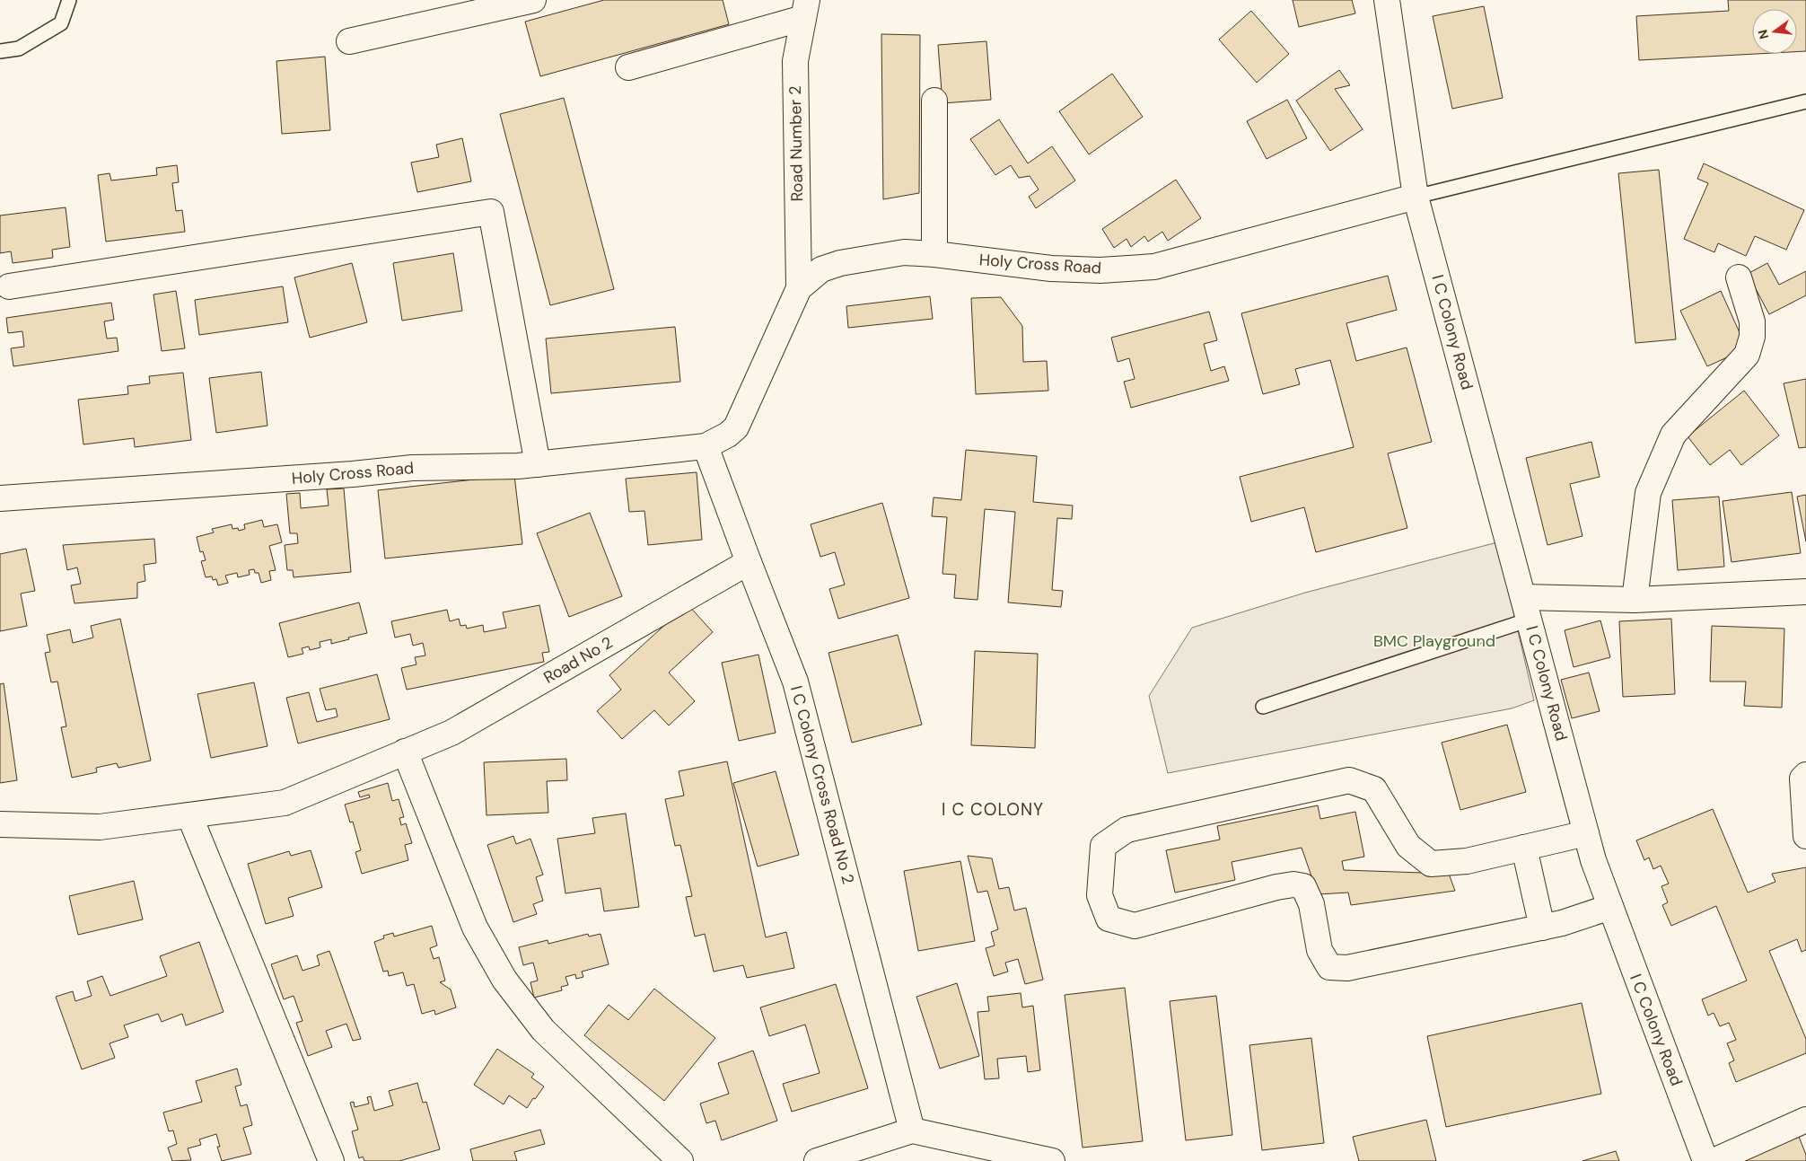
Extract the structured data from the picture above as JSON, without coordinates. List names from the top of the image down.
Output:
{
  "streets": {
    "street": [
      "Road Number 2",
      "Holy Cross Road",
      "I C Colony Road",
      "Road No 2",
      "I C Colony Cross Road No 2"
    ]
  },
  "crossings": [
    ["Road Number 2", "Holy Cross Road"],
    ["Holy Cross Road", "I C Colony Road"],
    ["Holy Cross Road", "I C Colony Cross Road No 2"],
    ["Road No 2", "I C Colony Cross Road No 2"]
  ],
  "districts": ["I C COLONY"],
  "parks": ["BMC Playground"],
  "north": "left"
}
